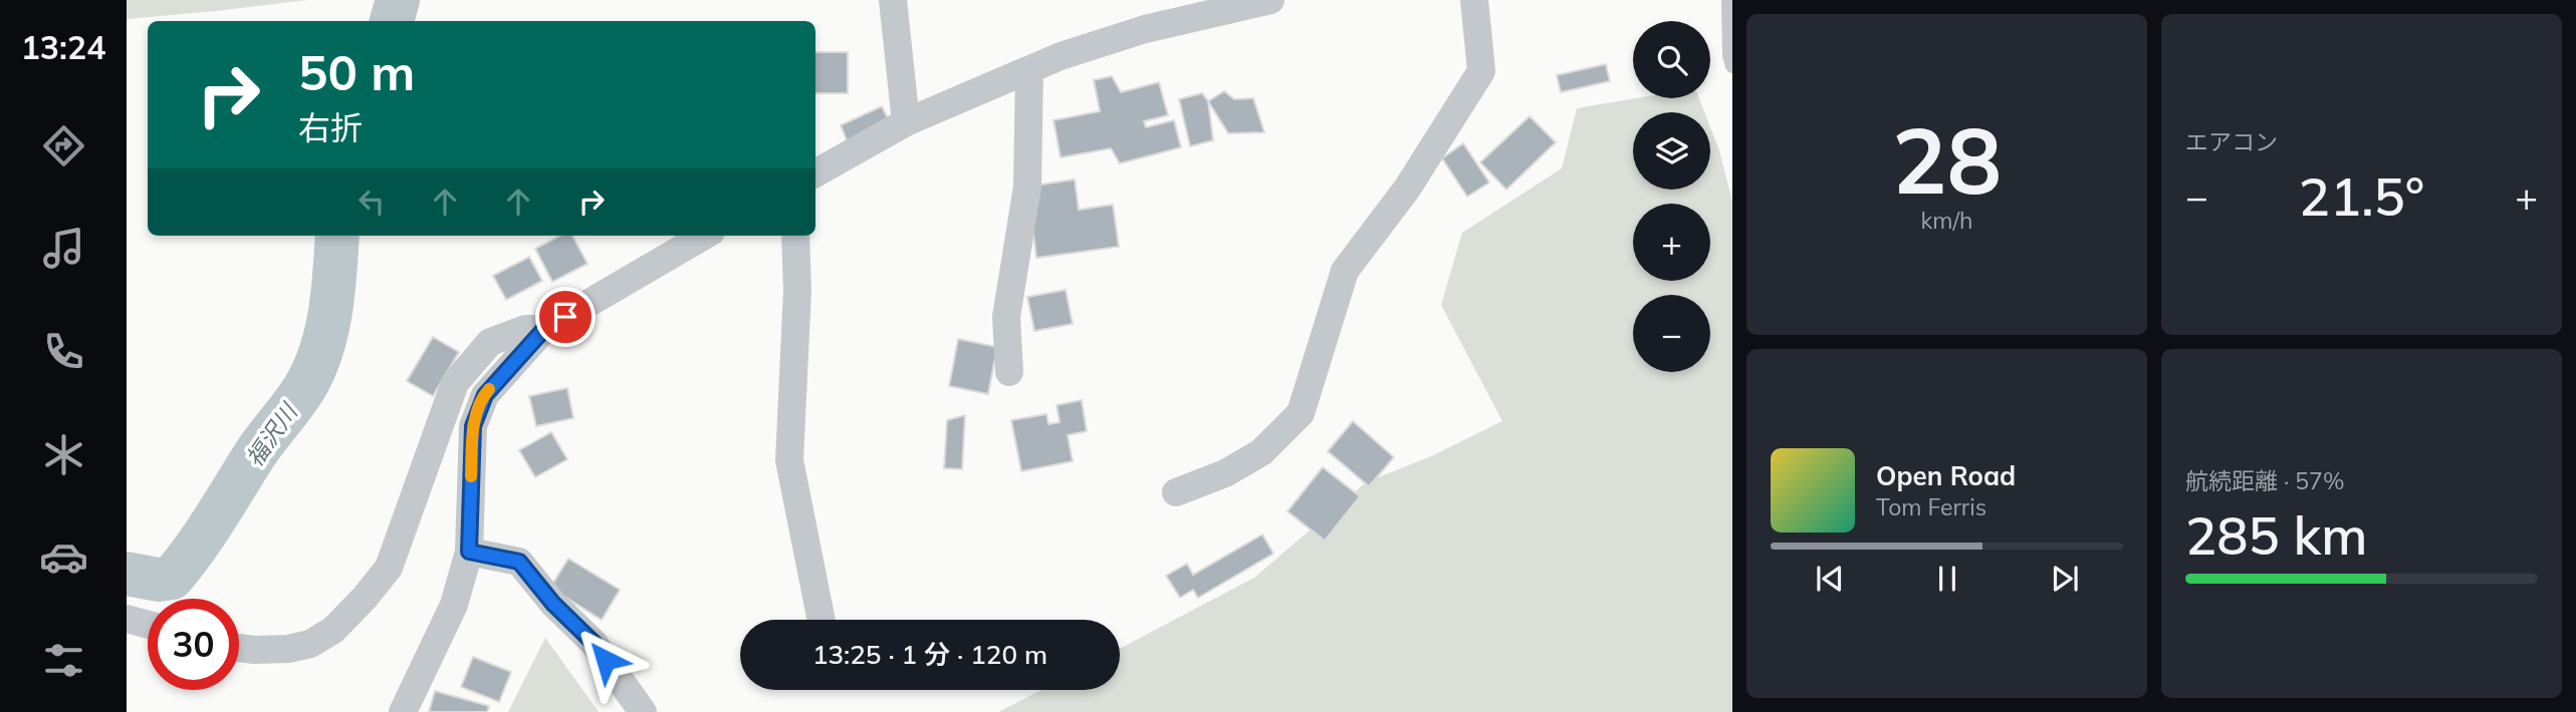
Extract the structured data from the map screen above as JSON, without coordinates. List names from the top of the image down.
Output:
{
  "water": ["福沢川"],
  "page": {
    "tabs": "13:24",
    "tile": [
      ["28", "km/h"],
      "エアコン",
      ["航続距離 · 57%", "285 km"]
    ],
    "map_buttons": ["+", "−"],
    "turn": ["50 m", "右折"],
    "heat": ["−", "21.5°", "+"],
    "song": ["Open Road", "Tom Ferris"],
    "limit": "30",
    "trip": "13:25 · 1 分 · 120 m"
  }
}
